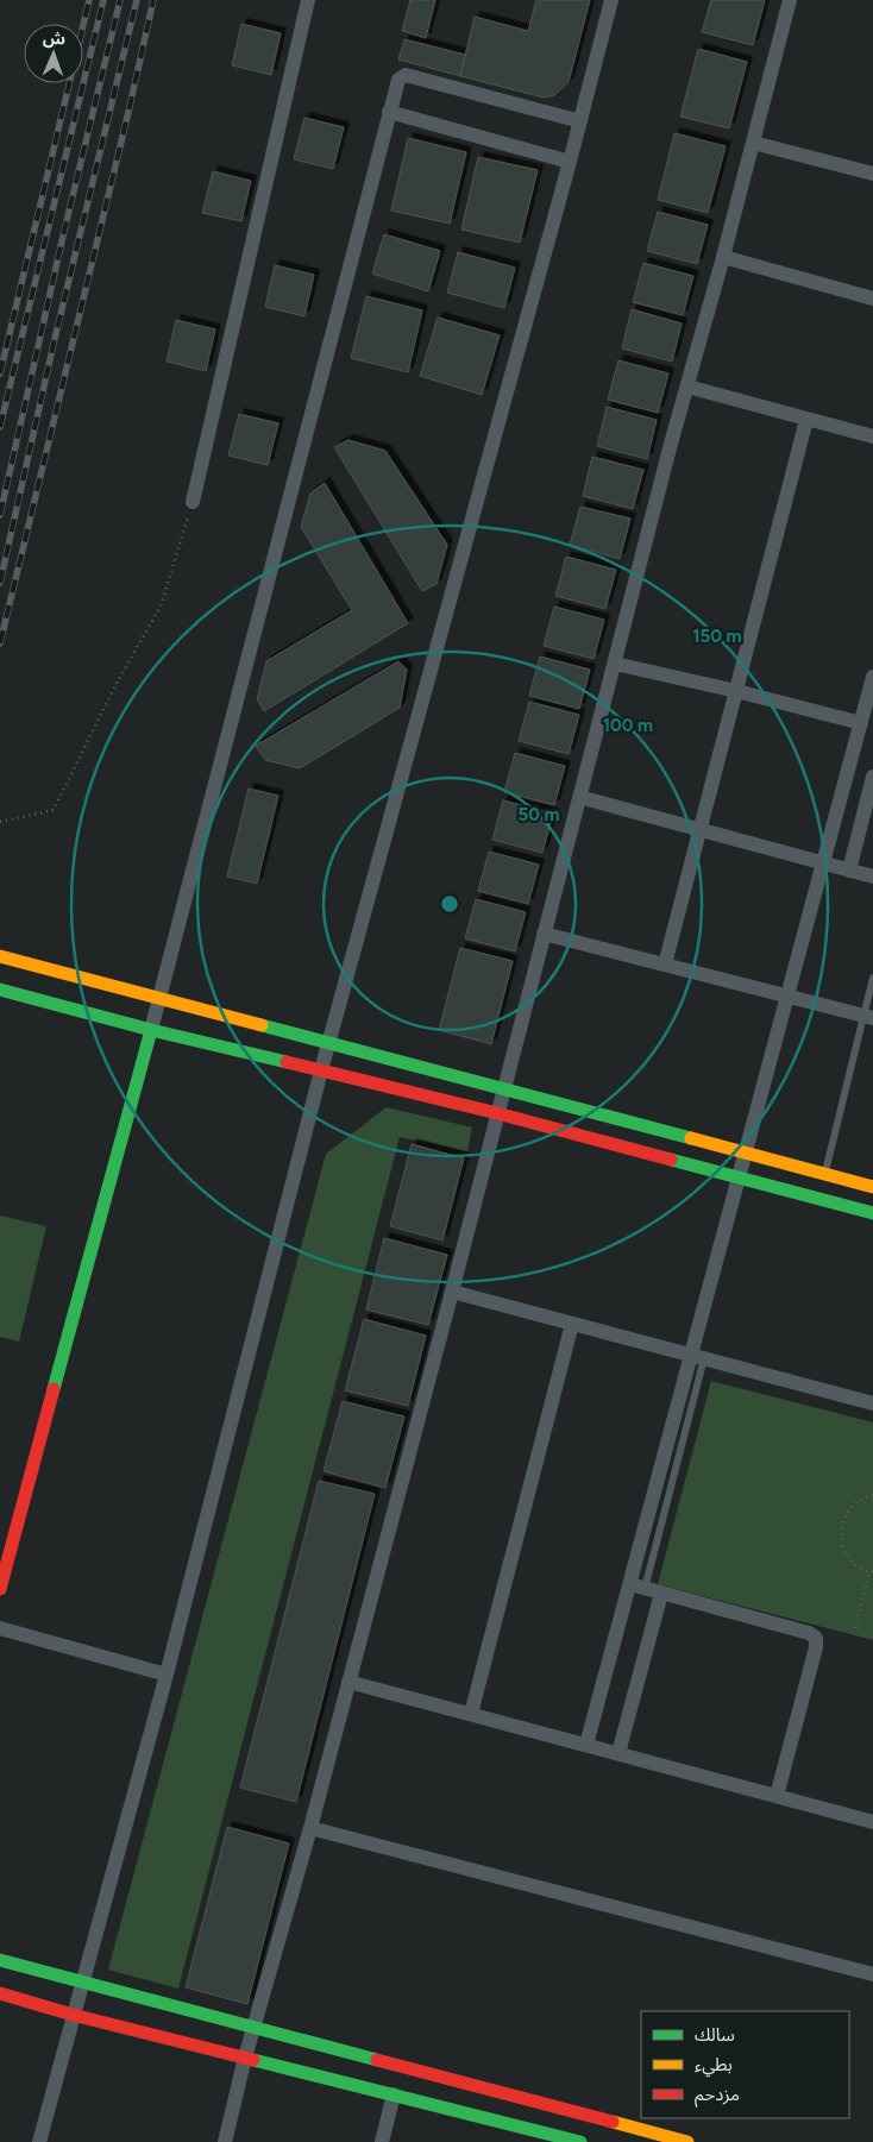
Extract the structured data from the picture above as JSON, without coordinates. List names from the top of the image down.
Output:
{
  "legend": ["سالك", "بطيء", "مزدحم"],
  "north": "top",
  "rings": ["150 m", "100 m", "50 m"]
}
